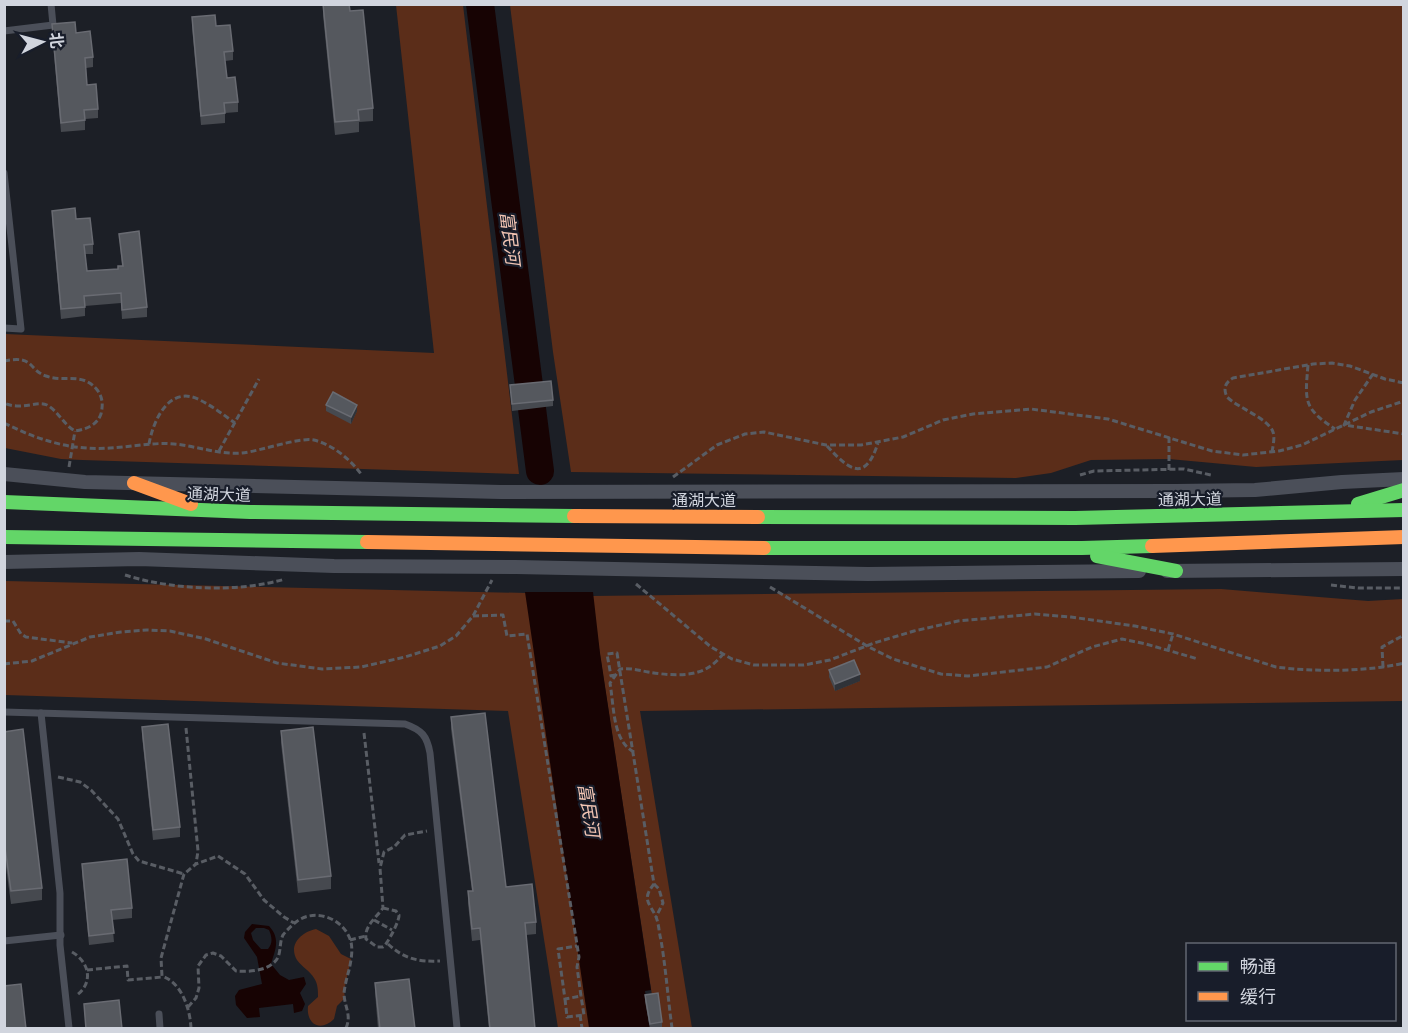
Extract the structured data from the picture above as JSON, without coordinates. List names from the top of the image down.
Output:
{
  "streets": {
    "main road": ["通湖大道"]
  },
  "water": ["富民河"],
  "legend": ["畅通", "缓行"],
  "north": "right"
}
